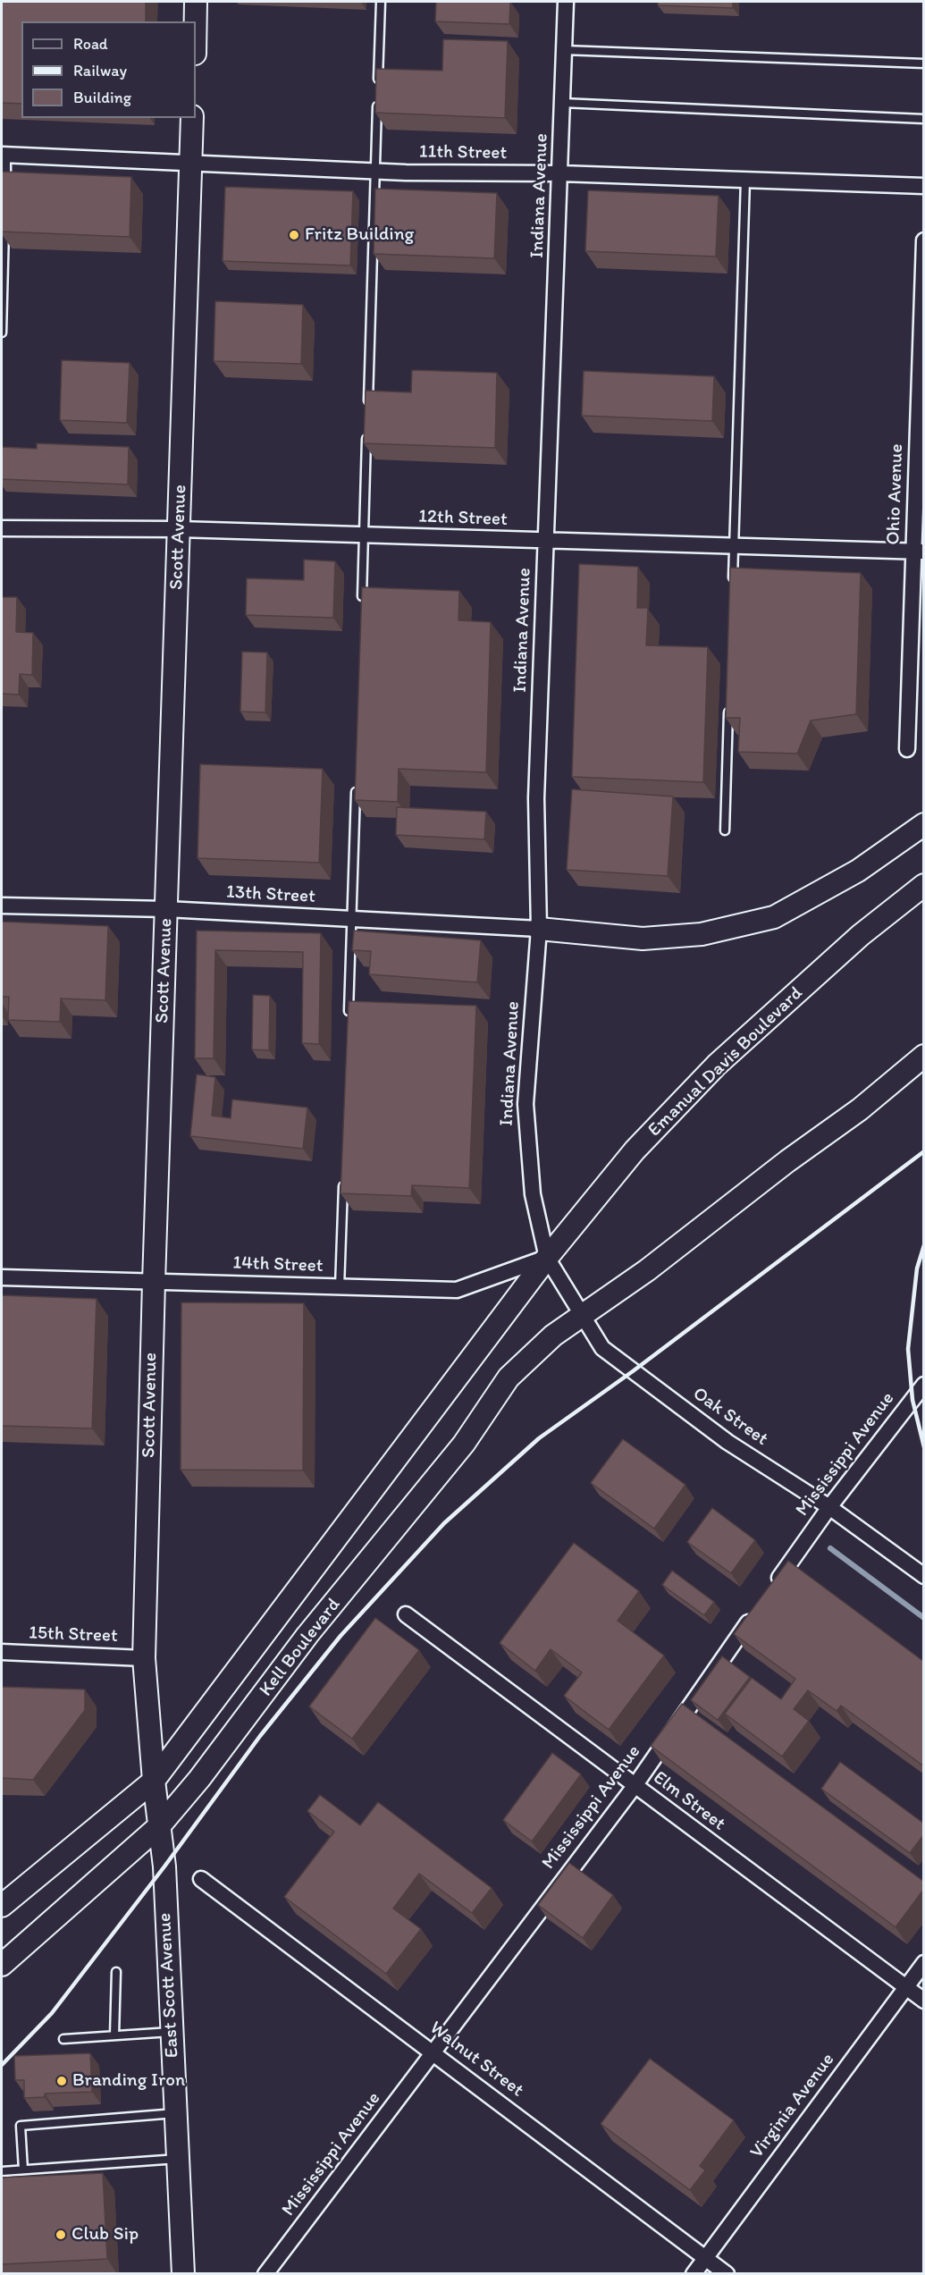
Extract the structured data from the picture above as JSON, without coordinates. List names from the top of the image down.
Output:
{
  "streets": {
    "main road": [
      "Scott Avenue",
      "Emanual Davis Boulevard",
      "Kell Boulevard",
      "East Scott Avenue"
    ],
    "street": [
      "11th Street",
      "Indiana Avenue",
      "Ohio Avenue",
      "12th Street",
      "13th Street",
      "14th Street",
      "Oak Street",
      "Mississippi Avenue",
      "15th Street",
      "Elm Street",
      "Walnut Street",
      "Virginia Avenue"
    ]
  },
  "crossings": [
    ["11th Street", "Indiana Avenue"],
    ["11th Street", "Scott Avenue"],
    ["Indiana Avenue", "12th Street"],
    ["Indiana Avenue", "13th Street"],
    ["Indiana Avenue", "Emanual Davis Boulevard"],
    ["Indiana Avenue", "14th Street"],
    ["Indiana Avenue", "Oak Street"],
    ["Indiana Avenue", "Kell Boulevard"],
    ["Ohio Avenue", "12th Street"],
    ["12th Street", "Scott Avenue"],
    ["Scott Avenue", "13th Street"],
    ["Scott Avenue", "14th Street"],
    ["Scott Avenue", "15th Street"],
    ["Scott Avenue", "Kell Boulevard"],
    ["Scott Avenue", "East Scott Avenue"],
    ["Emanual Davis Boulevard", "14th Street"],
    ["Emanual Davis Boulevard", "Oak Street"],
    ["Emanual Davis Boulevard", "Kell Boulevard"],
    ["14th Street", "Oak Street"],
    ["14th Street", "Kell Boulevard"],
    ["Oak Street", "Mississippi Avenue"],
    ["Oak Street", "Kell Boulevard"],
    ["Mississippi Avenue", "Elm Street"],
    ["Mississippi Avenue", "Walnut Street"],
    ["Kell Boulevard", "East Scott Avenue"],
    ["Elm Street", "Virginia Avenue"],
    ["Walnut Street", "Virginia Avenue"]
  ],
  "places": ["Fritz Building", "Branding Iron", "Club Sip"],
  "legend": ["Road", "Railway", "Building"]
}
